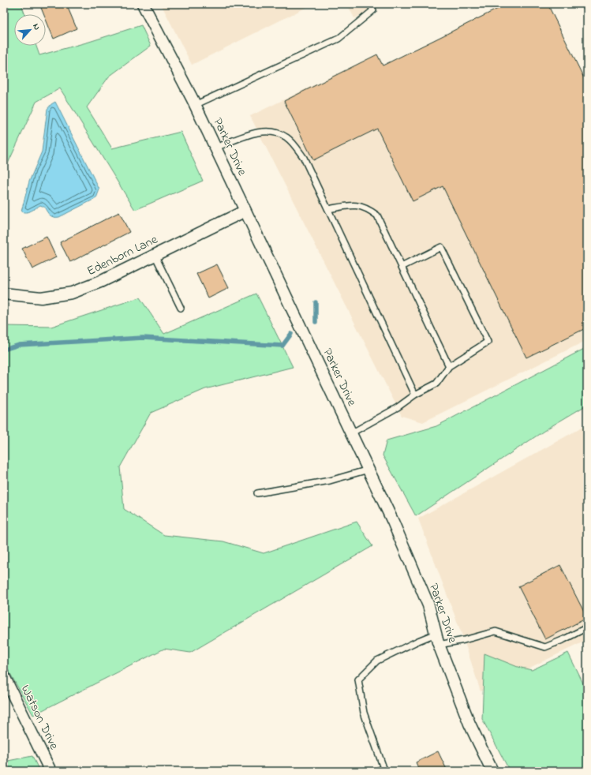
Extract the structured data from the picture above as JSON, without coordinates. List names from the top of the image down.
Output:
{
  "streets": {
    "street": ["Parker Drive", "Edenborn Lane", "Watson Drive"]
  },
  "crossings": [
    ["Parker Drive", "Edenborn Lane"]
  ],
  "north": "top right"
}
